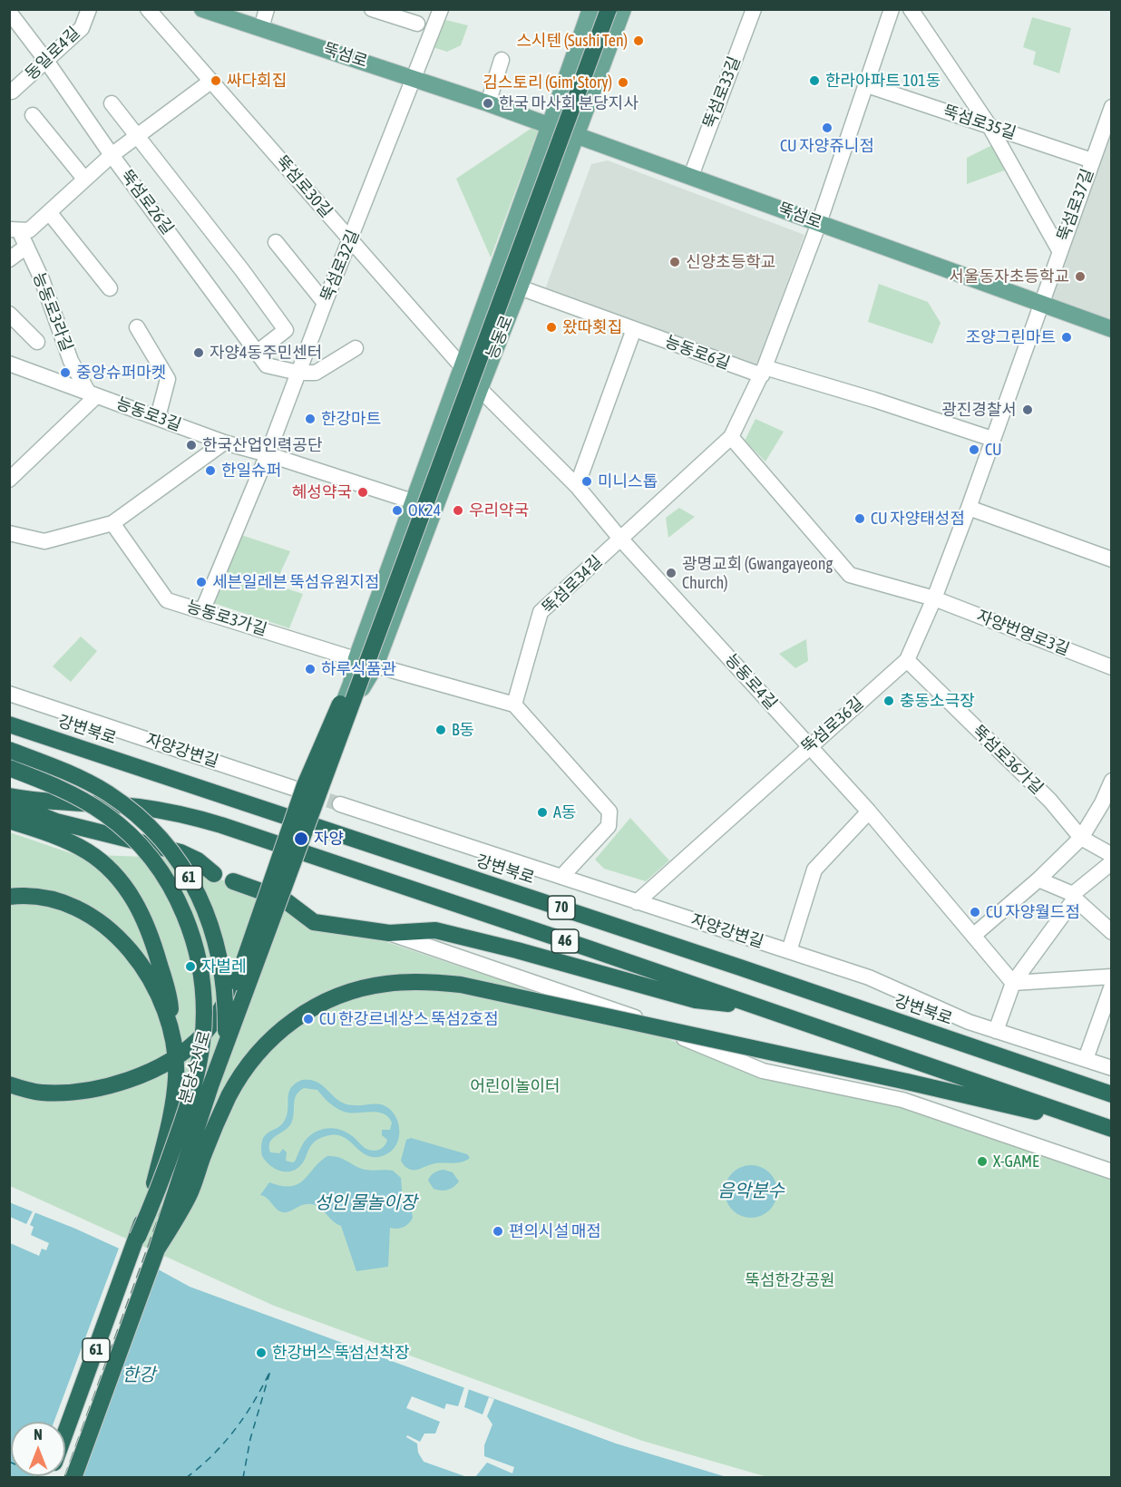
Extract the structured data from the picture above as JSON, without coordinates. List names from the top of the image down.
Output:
{
  "streets": {
    "highway": [
      "강변북로",
      "61",
      "70",
      "46",
      "분당수서로"
    ],
    "main road": ["뚝섬로", "능동로"],
    "street": [
      "동일로4길",
      "뚝섬로33길",
      "뚝섬로35길",
      "뚝섬로30길",
      "뚝섬로26길",
      "뚝섬로37길",
      "뚝섬로32길",
      "능동로3라길",
      "능동로6길",
      "능동로3길",
      "뚝섬로34길",
      "능동로3가길",
      "자양번영로3길",
      "능동로4길",
      "뚝섬로36길",
      "자양강변길",
      "뚝섬로36가길"
    ]
  },
  "crossings": [
    ["동일로4길", "뚝섬로26길"],
    ["뚝섬로", "뚝섬로33길"],
    ["뚝섬로", "뚝섬로37길"],
    ["뚝섬로", "뚝섬로32길"],
    ["뚝섬로", "능동로"],
    ["뚝섬로", "뚝섬로34길"],
    ["뚝섬로", "뚝섬로36길"],
    ["뚝섬로35길", "뚝섬로37길"],
    ["뚝섬로30길", "뚝섬로32길"],
    ["뚝섬로30길", "능동로"],
    ["뚝섬로26길", "뚝섬로32길"],
    ["뚝섬로37길", "뚝섬로36길"],
    ["뚝섬로32길", "능동로3길"],
    ["뚝섬로32길", "능동로3가길"],
    ["능동로3라길", "능동로3길"],
    ["능동로", "능동로6길"],
    ["능동로", "능동로3길"],
    ["능동로", "능동로3가길"],
    ["능동로", "능동로4길"],
    ["능동로6길", "뚝섬로34길"],
    ["뚝섬로34길", "능동로4길"],
    ["자양번영로3길", "뚝섬로36길"],
    ["능동로4길", "뚝섬로36길"],
    ["뚝섬로36길", "자양강변길"],
    ["뚝섬로36길", "뚝섬로36가길"]
  ],
  "water": ["음악분수", "성인 물놀이장", "한강"],
  "parks": ["어린이놀이터", "뚝섬한강공원"],
  "places": [
    "스시텐 (Sushi Ten)",
    "싸다회집",
    "한라아파트 101동",
    "김스토리 (Gim' Story)",
    "한국 마사회 분당지사",
    "CU 자양쥬니점",
    "신양초등학교",
    "서울동자초등학교",
    "왔따횟집",
    "조양그린마트",
    "자양4동주민센터",
    "중앙슈퍼마켓",
    "광진경찰서",
    "한강마트",
    "한국산업인력공단",
    "CU",
    "한일슈퍼",
    "미니스톱",
    "혜성약국",
    "OK24",
    "우리약국",
    "CU 자양태성점",
    "광명교회 (Gwangayeong Church)",
    "세븐일레븐 뚝섬유원지점",
    "하루식품관",
    "충동소극장",
    "B동",
    "A동",
    "자양",
    "CU 자양월드점",
    "자벌레",
    "CU 한강르네상스 뚝섬2호점",
    "X-GAME",
    "편의시설 매점",
    "한강버스 뚝섬선착장"
  ],
  "north": "top"
}
